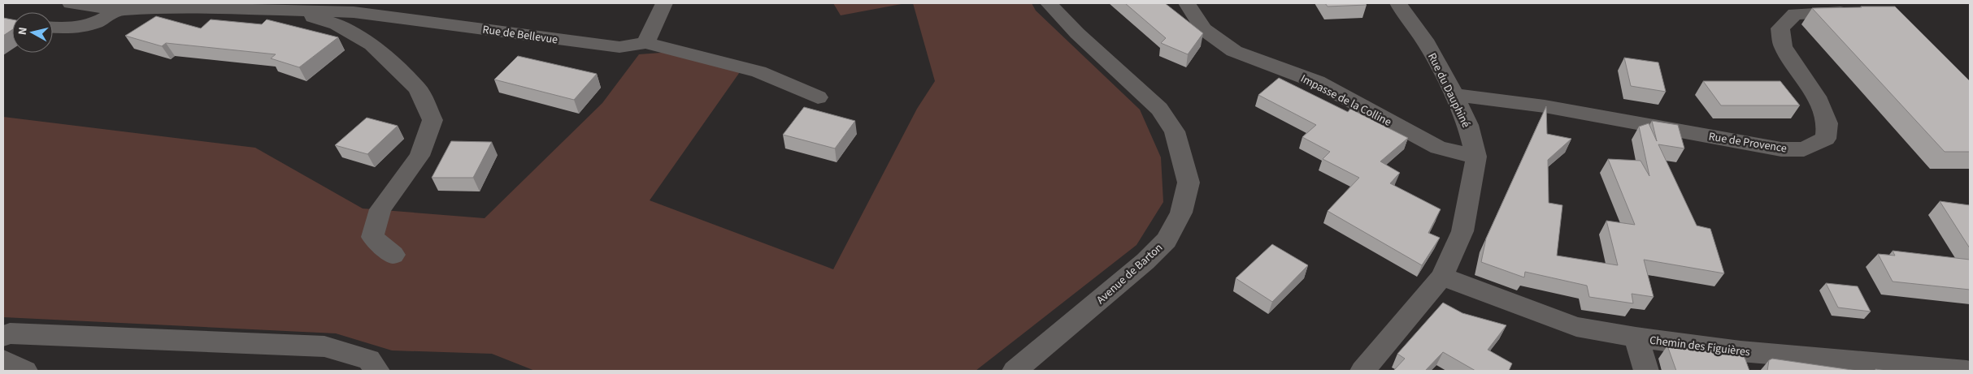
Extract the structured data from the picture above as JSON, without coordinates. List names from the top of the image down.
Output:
{
  "streets": {
    "street": [
      "Rue de Bellevue",
      "Rue du Dauphiné",
      "Impasse de la Colline",
      "Rue de Provence",
      "Avenue de Barton",
      "Chemin des Figuières"
    ]
  },
  "crossings": [
    ["Rue du Dauphiné", "Impasse de la Colline"],
    ["Rue du Dauphiné", "Rue de Provence"],
    ["Rue du Dauphiné", "Chemin des Figuières"]
  ],
  "north": "left"
}
